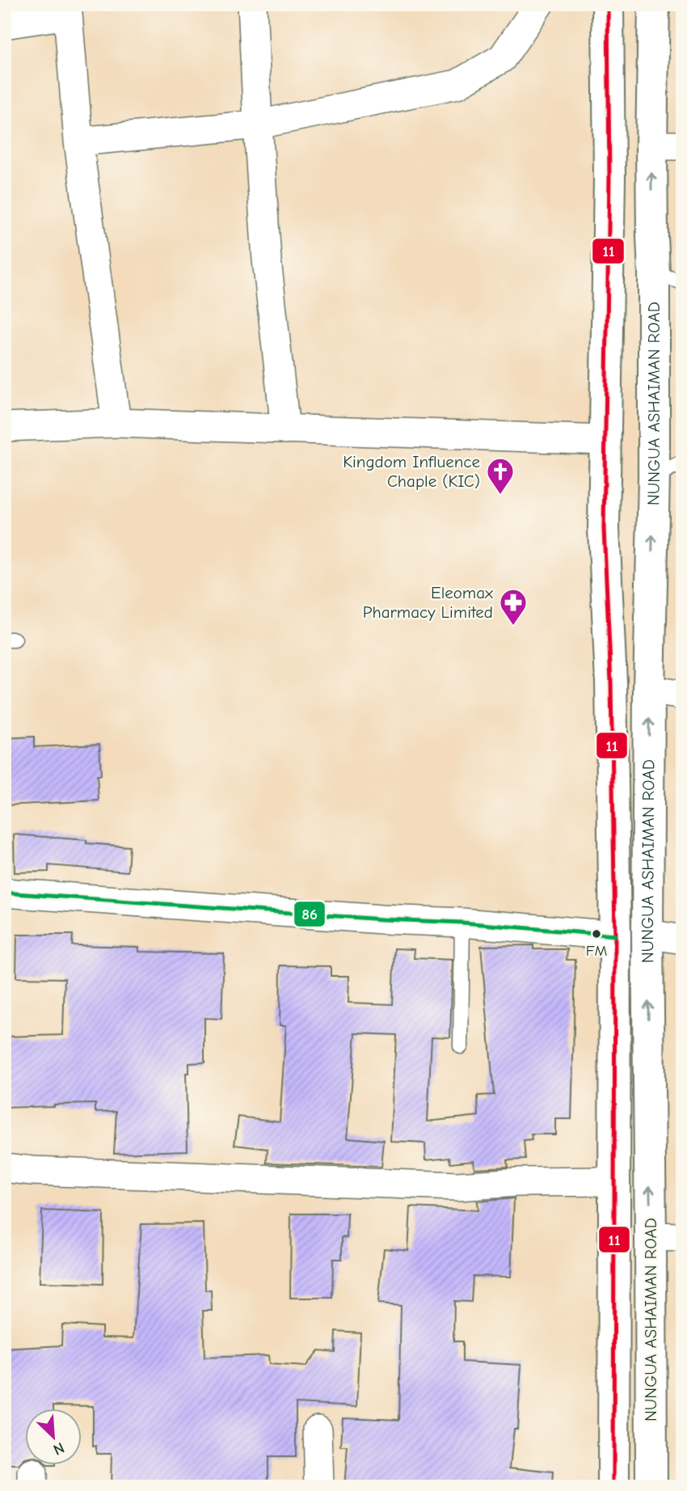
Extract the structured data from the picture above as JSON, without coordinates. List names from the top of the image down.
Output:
{
  "streets": {
    "main road": ["NUNGUA ASHAIMAN ROAD"]
  },
  "places": {
    "church": ["Kingdom Influence Chaple (KIC)"],
    "pharmacy": ["Eleomax Pharmacy Limited"],
    "other": ["FM"]
  },
  "lines": ["transit line 11", "transit line 86"],
  "north": "bottom right"
}
